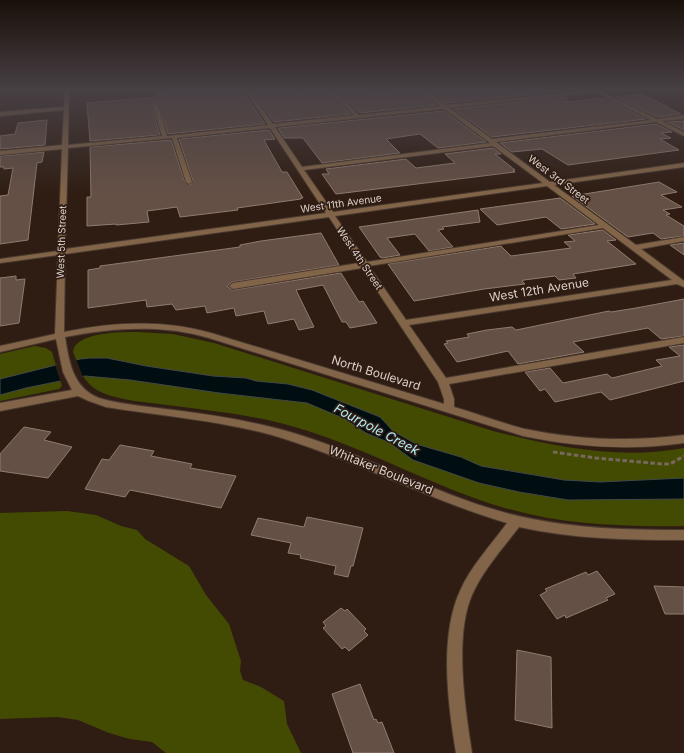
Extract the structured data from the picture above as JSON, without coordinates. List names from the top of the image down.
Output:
{
  "streets": {
    "street": [
      "West 3rd Street",
      "West 11th Avenue",
      "West 5th Street",
      "West 4th Street",
      "West 12th Avenue",
      "North Boulevard",
      "Whitaker Boulevard"
    ]
  },
  "crossings": [
    ["West 3rd Street", "West 11th Avenue"],
    ["West 3rd Street", "West 12th Avenue"],
    ["West 11th Avenue", "West 5th Street"],
    ["West 11th Avenue", "West 4th Street"],
    ["West 5th Street", "North Boulevard"],
    ["West 5th Street", "Whitaker Boulevard"],
    ["West 4th Street", "West 12th Avenue"],
    ["West 4th Street", "North Boulevard"]
  ],
  "water": ["Fourpole Creek"]
}
